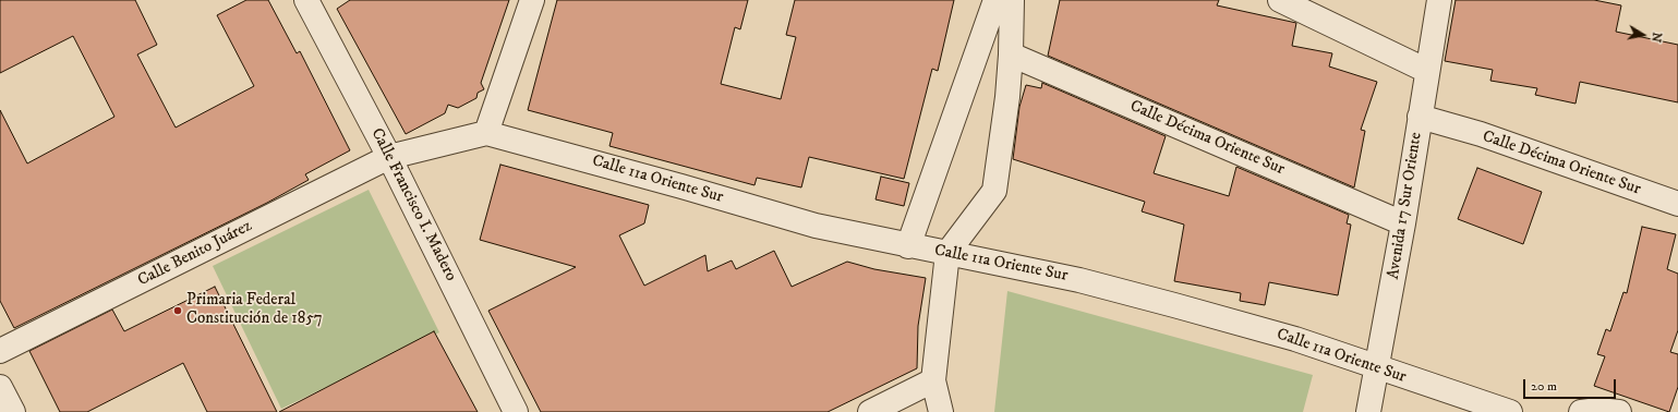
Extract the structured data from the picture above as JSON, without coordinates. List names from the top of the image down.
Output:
{
  "streets": {
    "street": [
      "Calle Décima Oriente Sur",
      "Calle 11a Oriente Sur",
      "Calle Francisco I. Madero",
      "Avenida 17 Sur Oriente",
      "Calle Benito Juárez"
    ]
  },
  "crossings": [
    ["Calle Décima Oriente Sur", "Avenida 17 Sur Oriente"],
    ["Calle 11a Oriente Sur", "Avenida 17 Sur Oriente"],
    ["Calle 11a Oriente Sur", "Calle Benito Juárez"],
    ["Calle Francisco I. Madero", "Calle Benito Juárez"]
  ],
  "places": ["Primaria Federal Constitución de 1857"],
  "scale_bar": "20 m",
  "north": "right"
}
